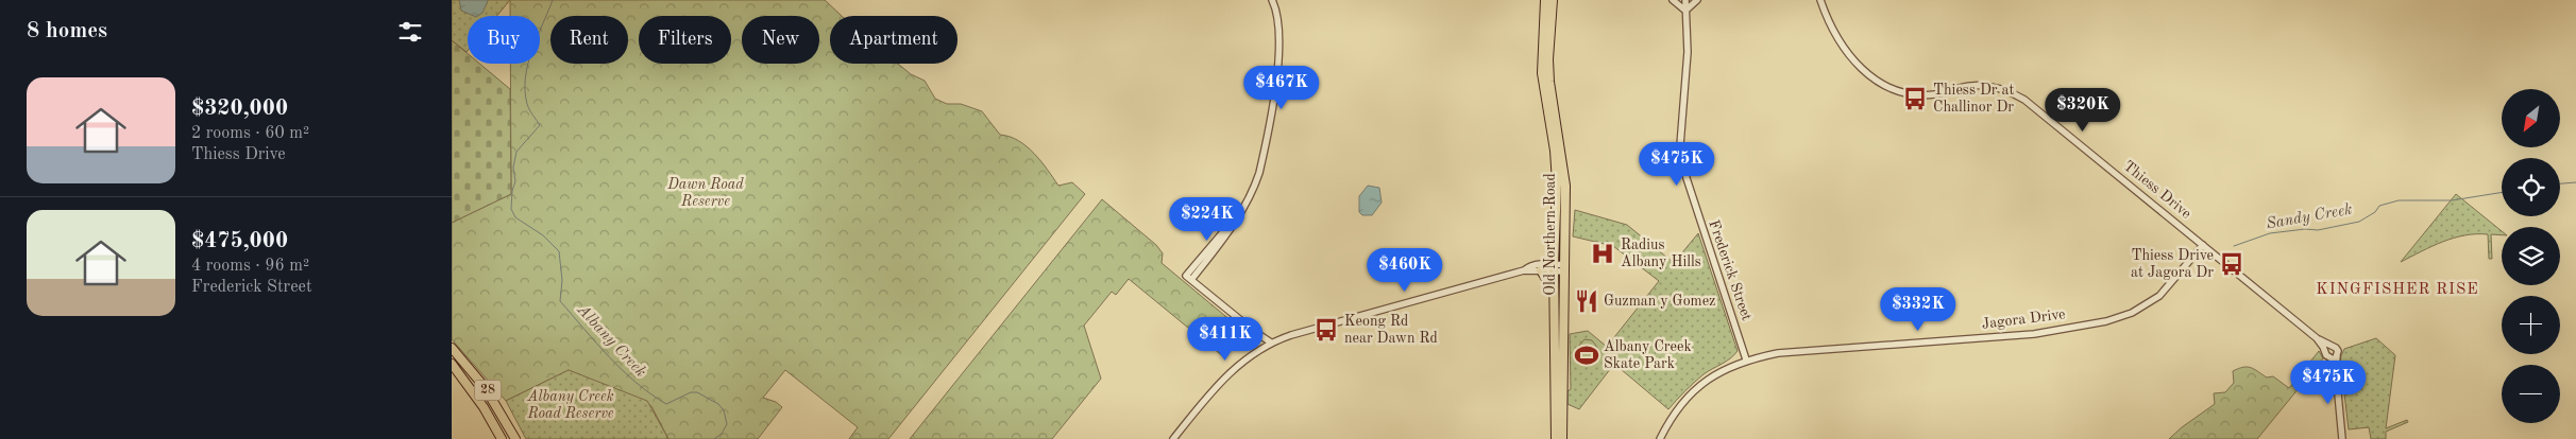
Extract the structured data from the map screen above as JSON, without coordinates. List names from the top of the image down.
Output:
{
  "streets": {
    "main road": ["Old Northern Road", "28"],
    "street": ["Thiess Drive", "Frederick Street", "Jagora Drive"]
  },
  "crossings": [
    ["Thiess Drive", "Jagora Drive"],
    ["Frederick Street", "Jagora Drive"]
  ],
  "districts": ["KINGFISHER RISE"],
  "water": ["Sandy Creek", "Albany Creek"],
  "parks": ["Dawn Road Reserve", "Albany Creek Road Reserve"],
  "places": {
    "bus stop": ["Thiess Dr at Challinor Dr", "Thiess Drive at Jagora Dr", "Keong Rd near Dawn Rd"],
    "hospital": ["Radius Albany Hills"],
    "restaurant": ["Guzman y Gomez"],
    "sports": ["Albany Creek Skate Park"]
  },
  "north": "bottom left",
  "page": {
    "heading": "8 homes",
    "chip": [
      "Buy",
      "Rent",
      "Filters",
      "New",
      "Apartment"
    ],
    "list": [
      {
        "name": "$320,000",
        "note": "2 rooms · 60 m² · Thiess Drive"
      },
      {
        "name": "$475,000",
        "note": "4 rooms · 96 m² · Frederick Street"
      }
    ],
    "price": [
      "$467K",
      "$320K",
      "$475K",
      "$224K",
      "$460K",
      "$332K",
      "$411K",
      "$475K"
    ],
    "map_buttons": ["+", "−"]
  }
}
